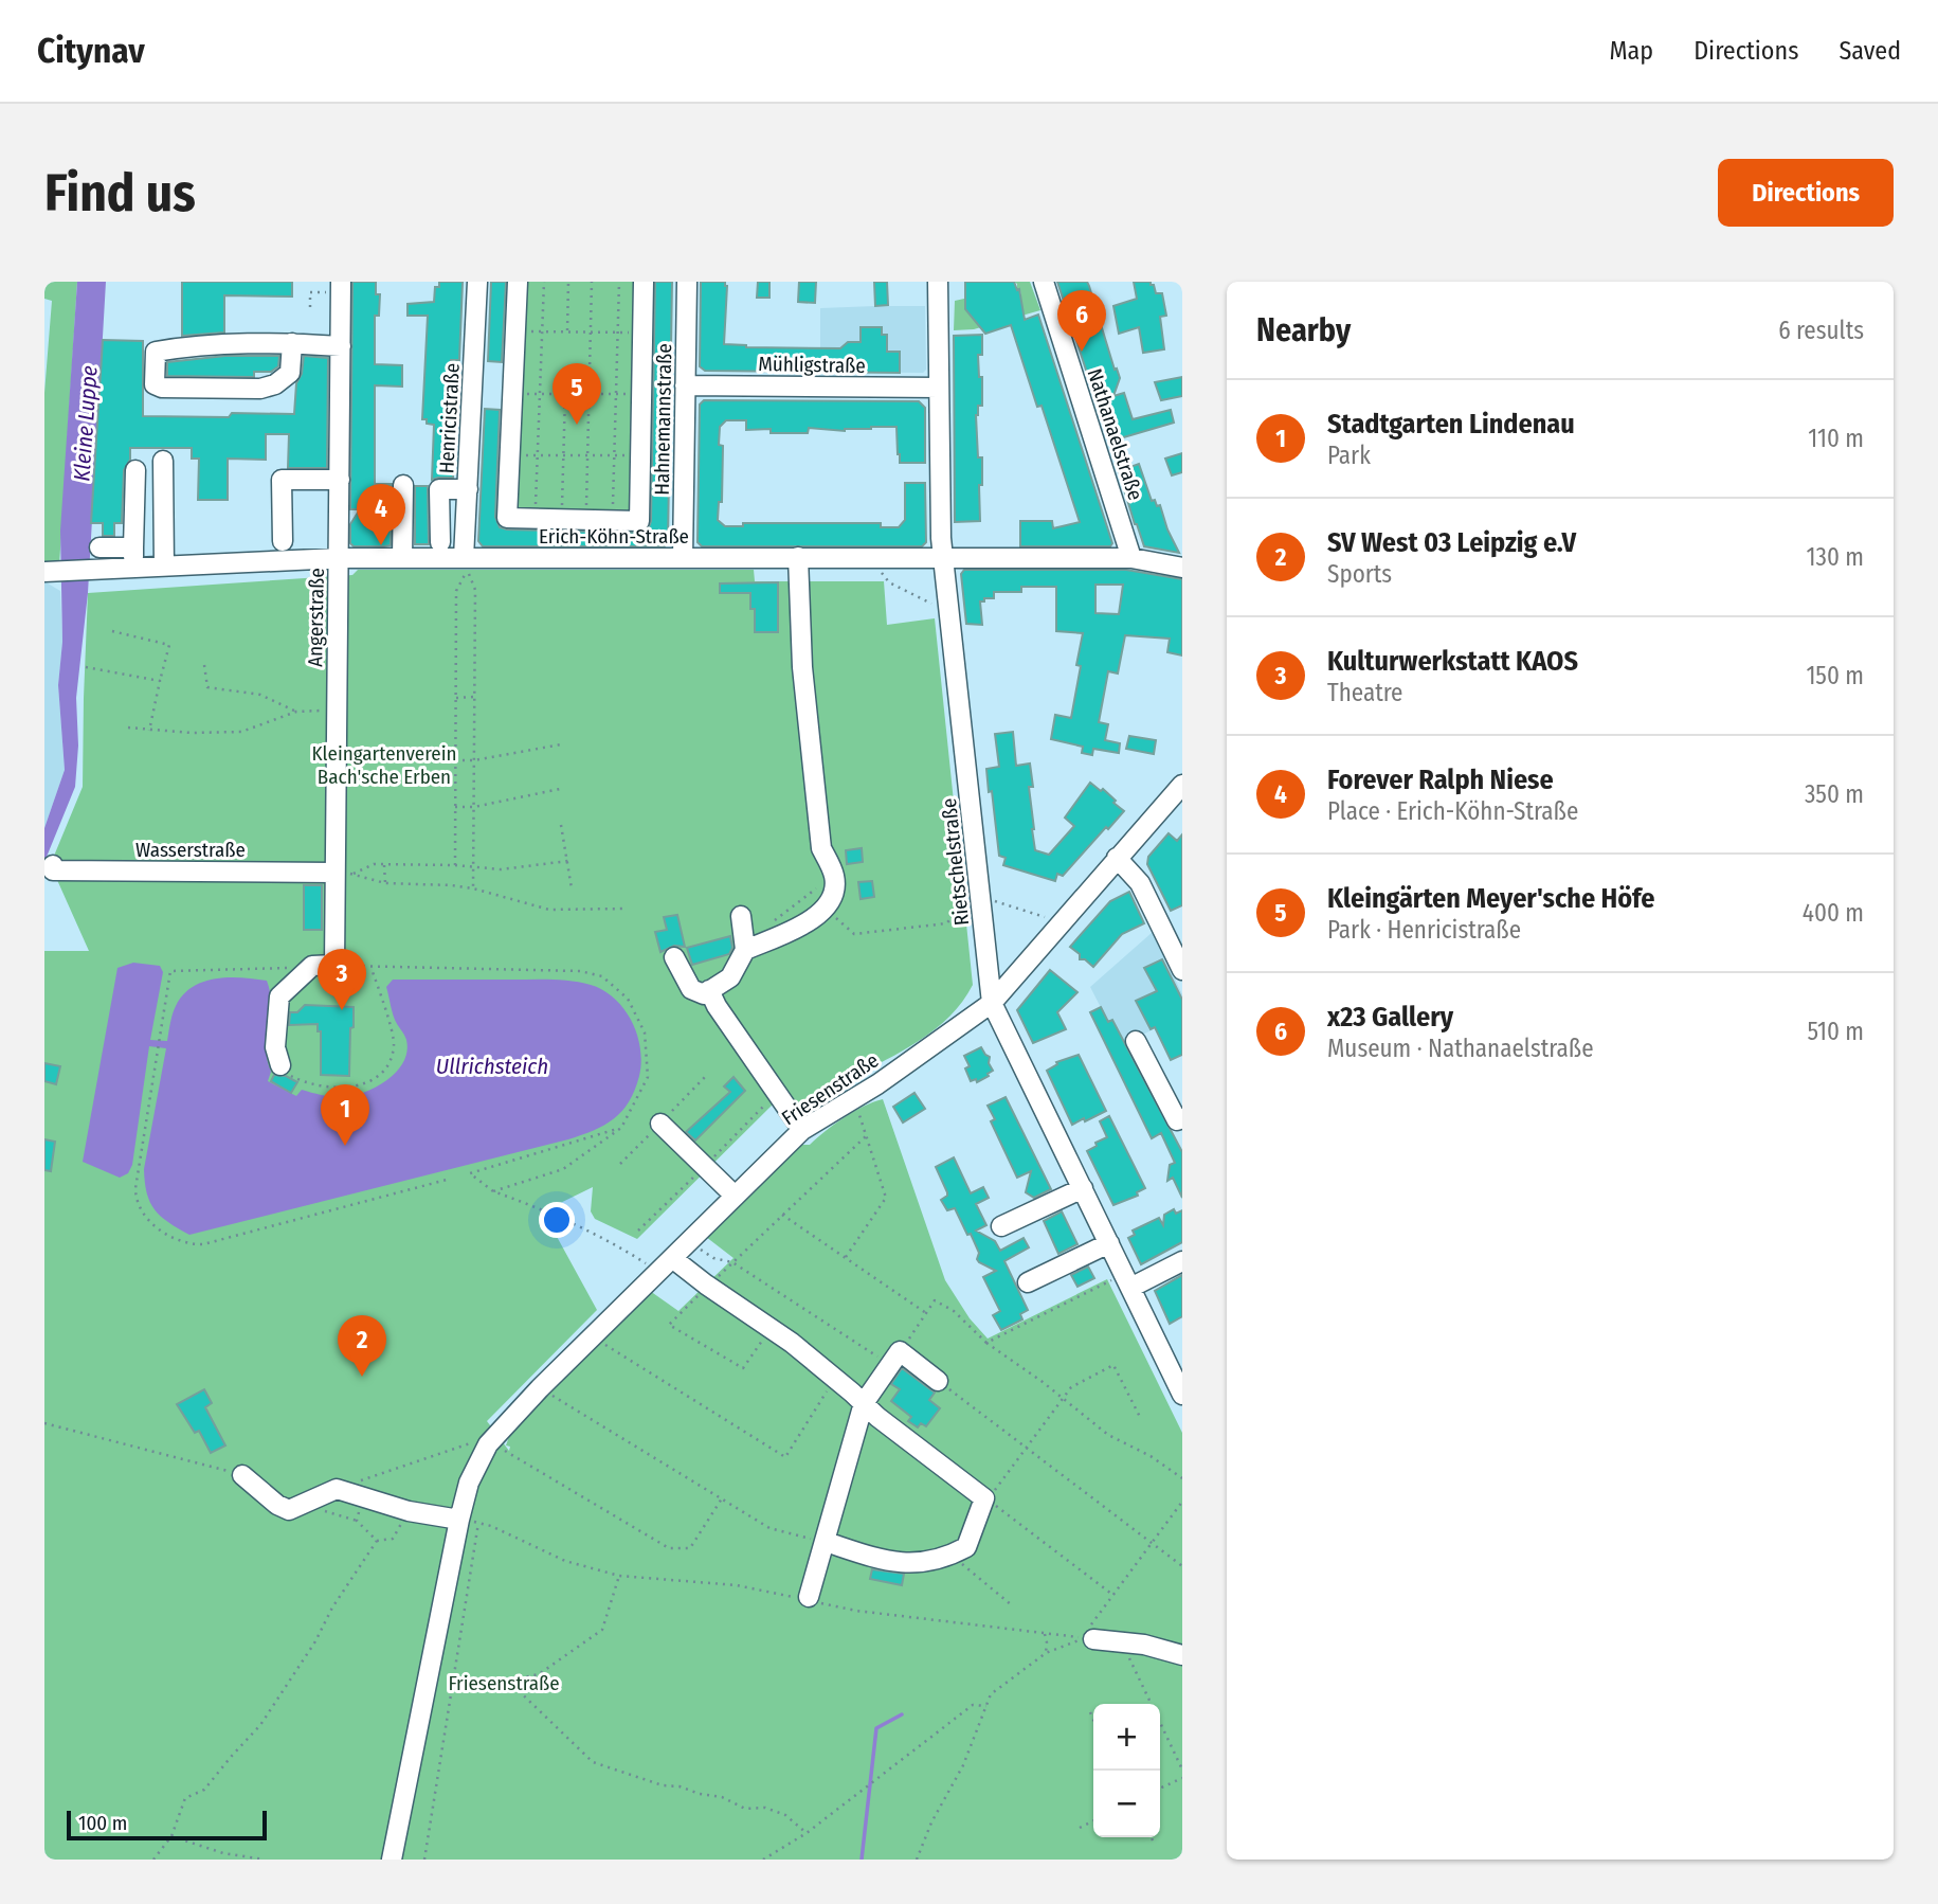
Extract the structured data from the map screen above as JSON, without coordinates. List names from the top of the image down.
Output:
{
  "streets": {
    "street": [
      "Mühligstraße",
      "Henricistraße",
      "Hahnemannstraße",
      "Nathanaelstraße",
      "Erich-Köhn-Straße",
      "Angerstraße",
      "Wasserstraße",
      "Rietschelstraße",
      "Friesenstraße"
    ]
  },
  "crossings": [
    ["Mühligstraße", "Hahnemannstraße"],
    ["Mühligstraße", "Rietschelstraße"],
    ["Henricistraße", "Erich-Köhn-Straße"],
    ["Hahnemannstraße", "Erich-Köhn-Straße"],
    ["Nathanaelstraße", "Erich-Köhn-Straße"],
    ["Erich-Köhn-Straße", "Angerstraße"],
    ["Erich-Köhn-Straße", "Rietschelstraße"],
    ["Angerstraße", "Wasserstraße"],
    ["Rietschelstraße", "Friesenstraße"]
  ],
  "water": ["Kleine Luppe", "Ullrichsteich"],
  "parks": ["Kleingartenverein Bach'sche Erben", "Friesenstraße"],
  "scale_bar": "100 m",
  "page": {
    "header": "Citynav",
    "nav": ["Map", "Directions", "Saved"],
    "buttons": "Directions",
    "title": "Find us",
    "heading": ["Nearby", "6 results"],
    "pins": [
      "6",
      "5",
      "4",
      "3",
      "1",
      "2"
    ],
    "list": [
      {
        "mark": "1",
        "name": "Stadtgarten Lindenau",
        "note": "Park",
        "value": "110 m"
      },
      {
        "mark": "2",
        "name": "SV West 03 Leipzig e.V",
        "note": "Sports",
        "value": "130 m"
      },
      {
        "mark": "3",
        "name": "Kulturwerkstatt KAOS",
        "note": "Theatre",
        "value": "150 m"
      },
      {
        "mark": "4",
        "name": "Forever Ralph Niese",
        "note": "Place · Erich-Köhn-Straße",
        "value": "350 m"
      },
      {
        "mark": "5",
        "name": "Kleingärten Meyer'sche Höfe",
        "note": "Park · Henricistraße",
        "value": "400 m"
      },
      {
        "mark": "6",
        "name": "x23 Gallery",
        "note": "Museum · Nathanaelstraße",
        "value": "510 m"
      }
    ],
    "map_buttons": ["+", "−"],
    "scale": "100 m"
  }
}
